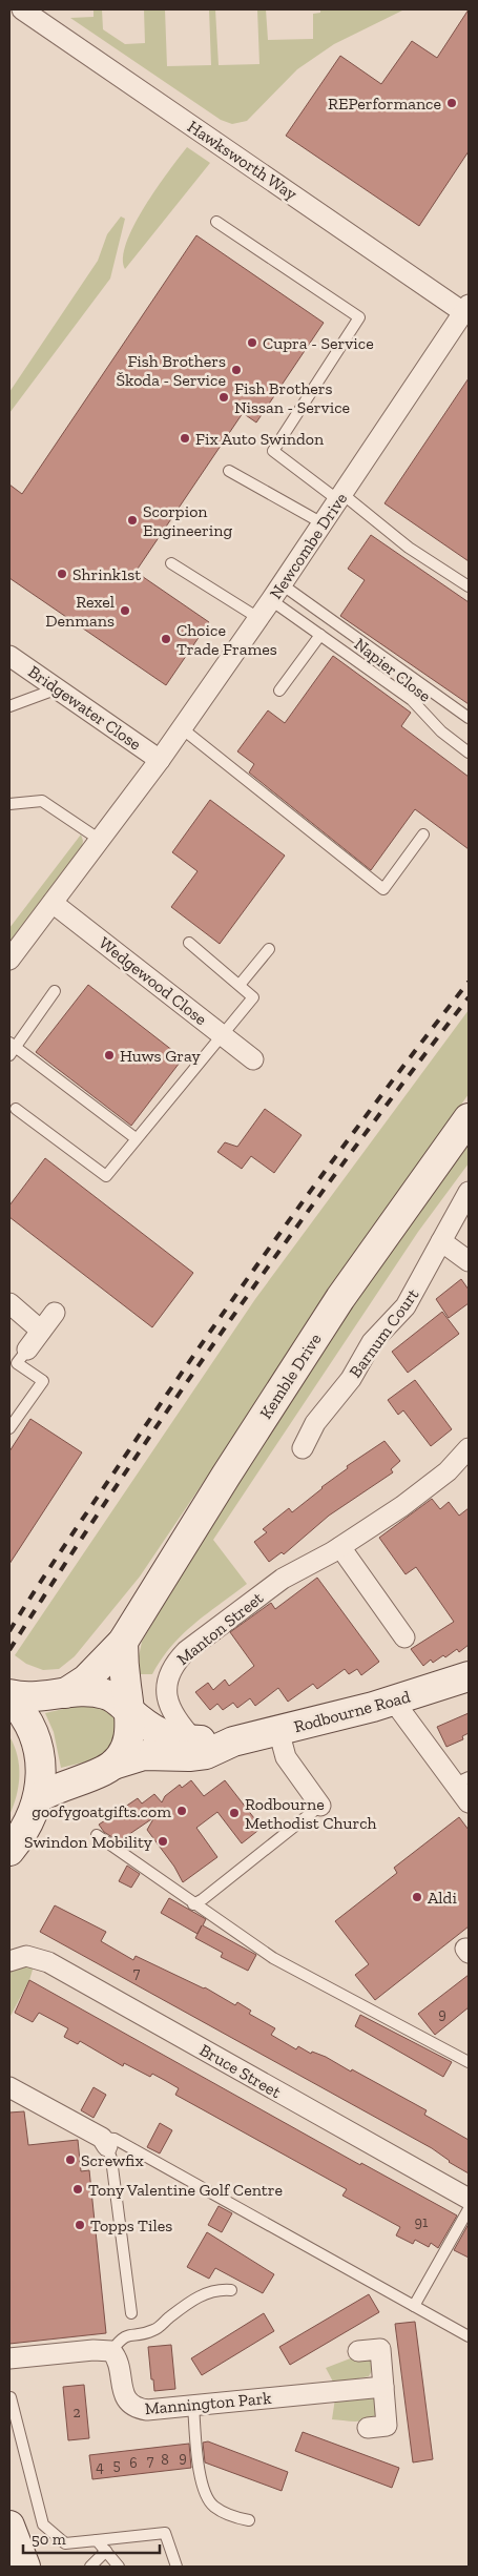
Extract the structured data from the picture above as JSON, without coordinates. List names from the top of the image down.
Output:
{
  "streets": {
    "main road": ["Kemble Drive", "Rodbourne Road"],
    "street": [
      "Hawksworth Way",
      "Newcombe Drive",
      "Bridgewater Close",
      "Wedgewood Close",
      "Barnum Court",
      "Manton Street",
      "Bruce Street",
      "Mannington Park"
    ],
    "lane": ["Napier Close"]
  },
  "crossings": [
    ["Hawksworth Way", "Newcombe Drive"],
    ["Newcombe Drive", "Napier Close"],
    ["Newcombe Drive", "Bridgewater Close"],
    ["Newcombe Drive", "Wedgewood Close"],
    ["Kemble Drive", "Rodbourne Road"],
    ["Manton Street", "Rodbourne Road"]
  ],
  "places": [
    "REPerformance",
    "Cupra - Service",
    "Fish Brothers Škoda - Service",
    "Fish Brothers Nissan - Service",
    "Fix Auto Swindon",
    "Scorpion Engineering",
    "Shrink1st",
    "Rexel Denmans",
    "Choice Trade Frames",
    "Huws Gray",
    "goofygoatgifts.com",
    "Rodbourne Methodist Church",
    "Swindon Mobility",
    "Aldi",
    "Screwfix",
    "Tony Valentine Golf Centre",
    "Topps Tiles"
  ],
  "house_numbers": [
    "7",
    "9",
    "91",
    "2",
    "9",
    "8",
    "7",
    "6",
    "5",
    "4"
  ],
  "scale_bar": "50 m"
}
